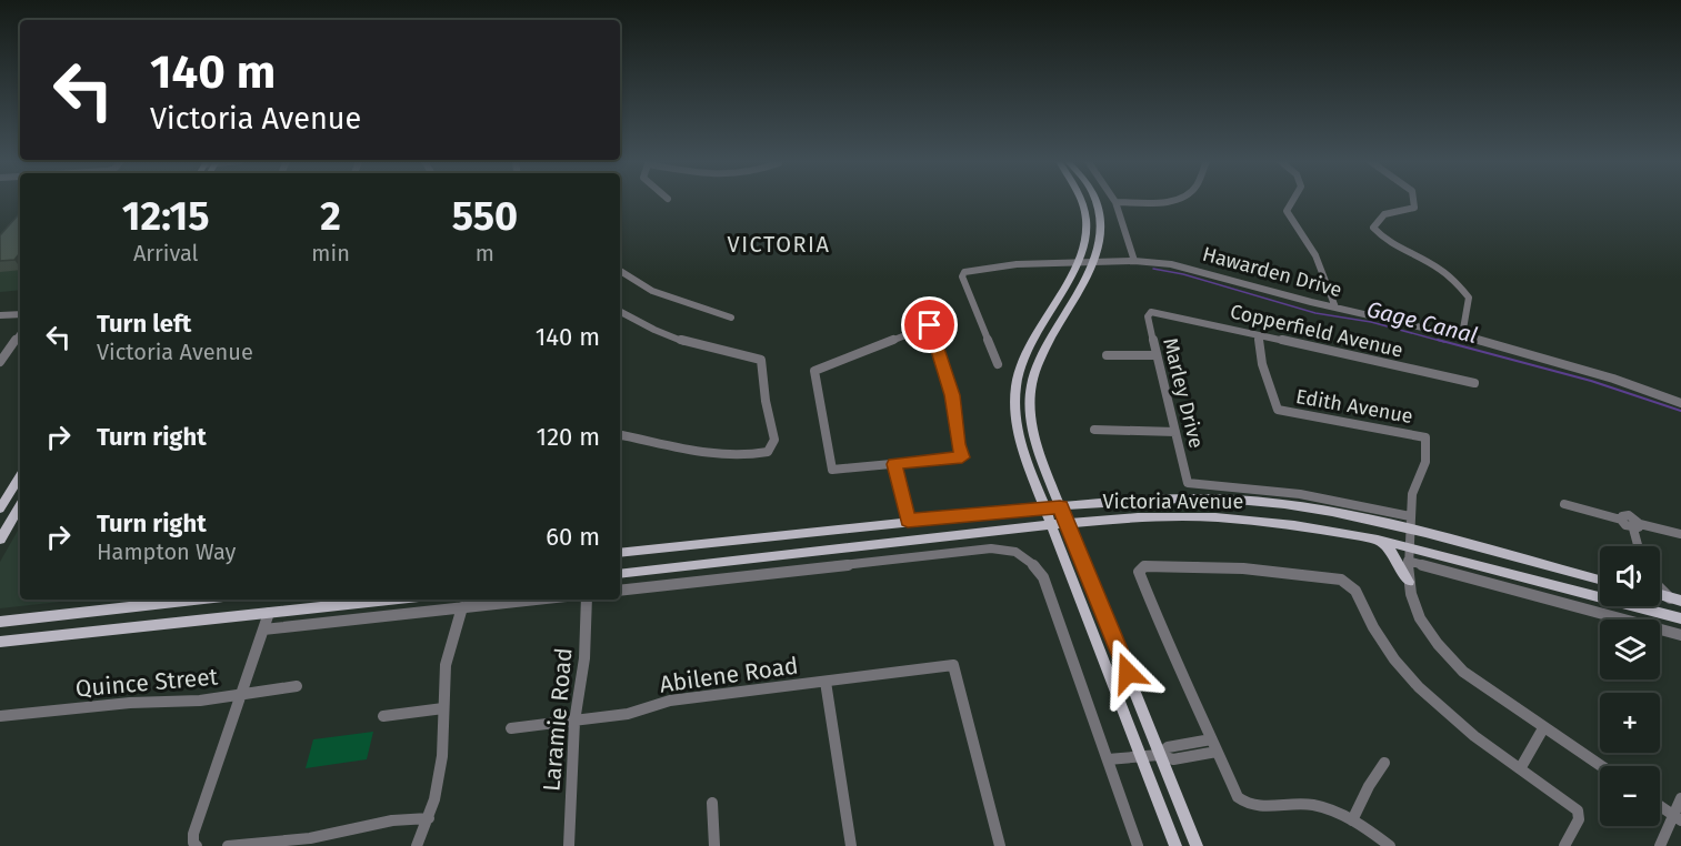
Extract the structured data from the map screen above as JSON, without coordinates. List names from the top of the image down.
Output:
{
  "streets": {
    "main road": ["Victoria Avenue"],
    "street": [
      "Hawarden Drive",
      "Copperfield Avenue",
      "Marley Drive",
      "Edith Avenue",
      "Abilene Road",
      "Quince Street",
      "Laramie Road"
    ]
  },
  "crossings": [
    ["Copperfield Avenue", "Marley Drive"],
    ["Copperfield Avenue", "Edith Avenue"],
    ["Marley Drive", "Edith Avenue"],
    ["Abilene Road", "Laramie Road"]
  ],
  "districts": ["VICTORIA"],
  "water": ["Gage Canal"],
  "page": {
    "turn": ["140 m", "Victoria Avenue"],
    "eta": [
      "12:15",
      "Arrival",
      "2",
      "min",
      "550",
      "m"
    ],
    "list": [
      {
        "name": "Turn left",
        "note": "Victoria Avenue",
        "value": "140 m"
      },
      {
        "name": "Turn right",
        "value": "120 m"
      },
      {
        "name": "Turn right",
        "note": "Hampton Way",
        "value": "60 m"
      }
    ],
    "map_buttons": ["+", "−"]
  }
}
